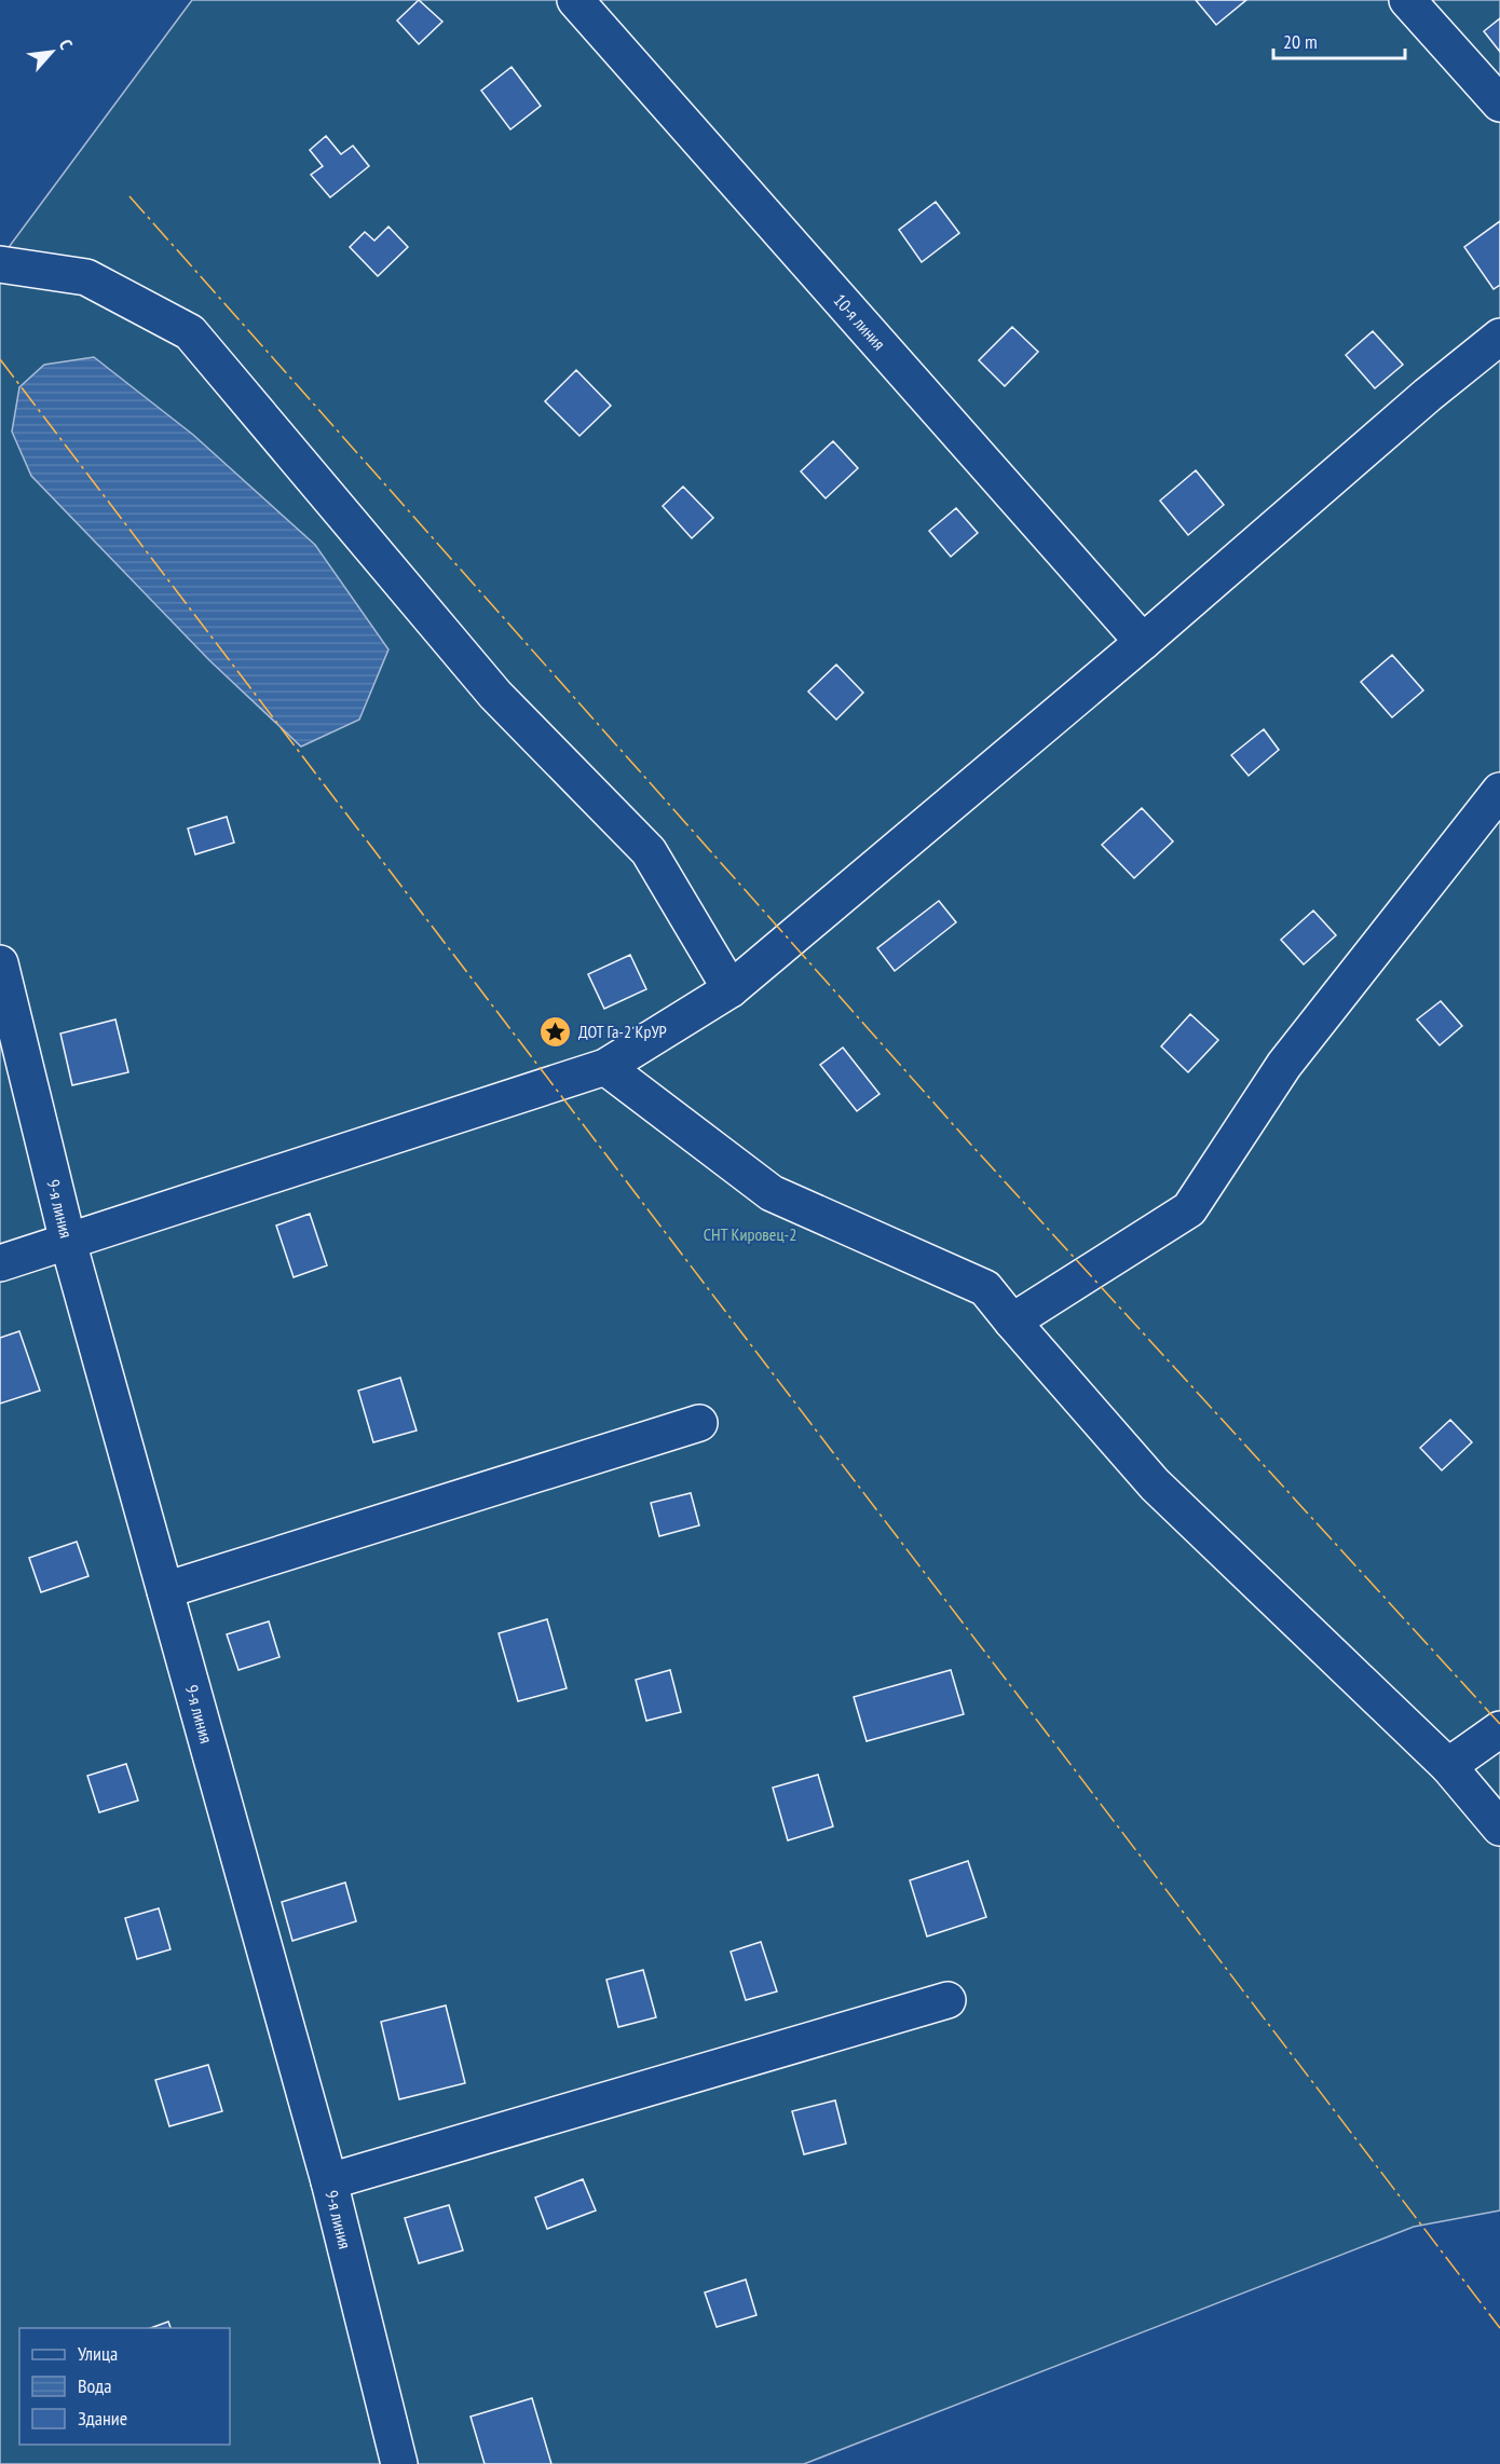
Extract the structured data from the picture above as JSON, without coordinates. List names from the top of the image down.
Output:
{
  "streets": {
    "street": ["10-я линия", "9-я линия"]
  },
  "parks": ["СНТ Кировец-2"],
  "places": {
    "place": ["ДОТ Га-2 КрУР"]
  },
  "legend": ["Улица", "Вода", "Здание"],
  "scale_bar": "20 m",
  "north": "top right"
}
